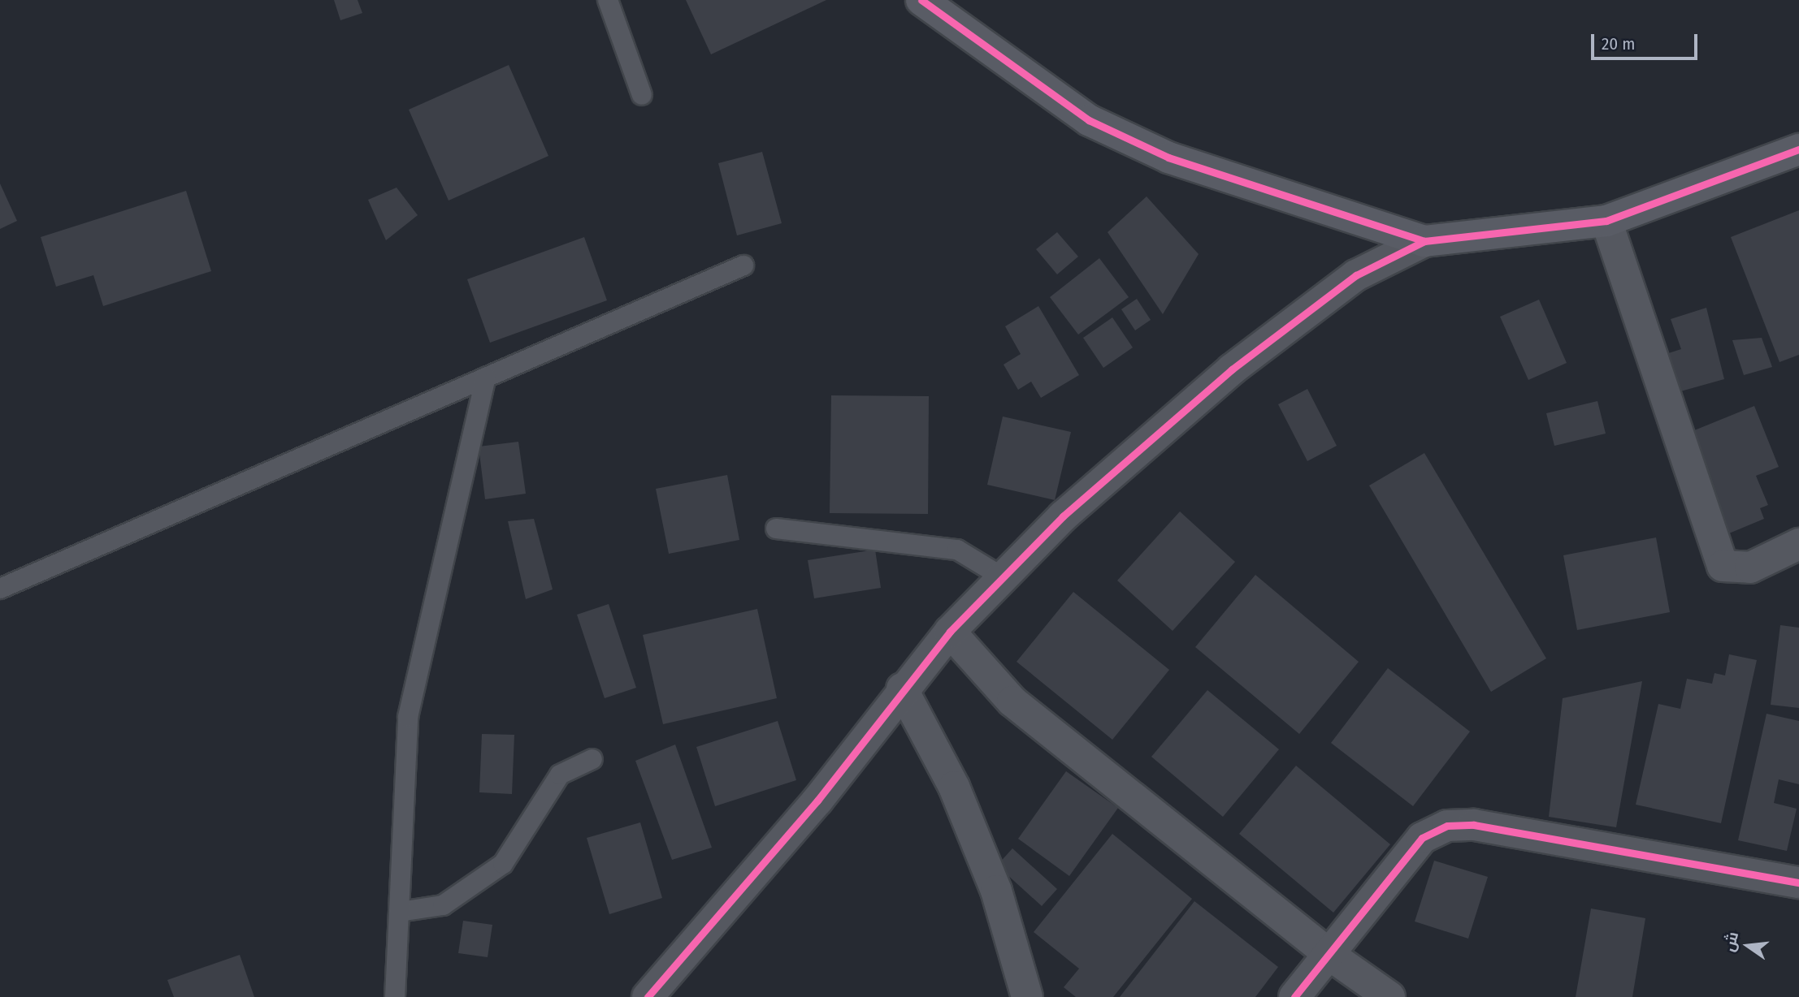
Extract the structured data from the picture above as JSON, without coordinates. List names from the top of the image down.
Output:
{
  "scale_bar": "20 m",
  "north": "left"
}
